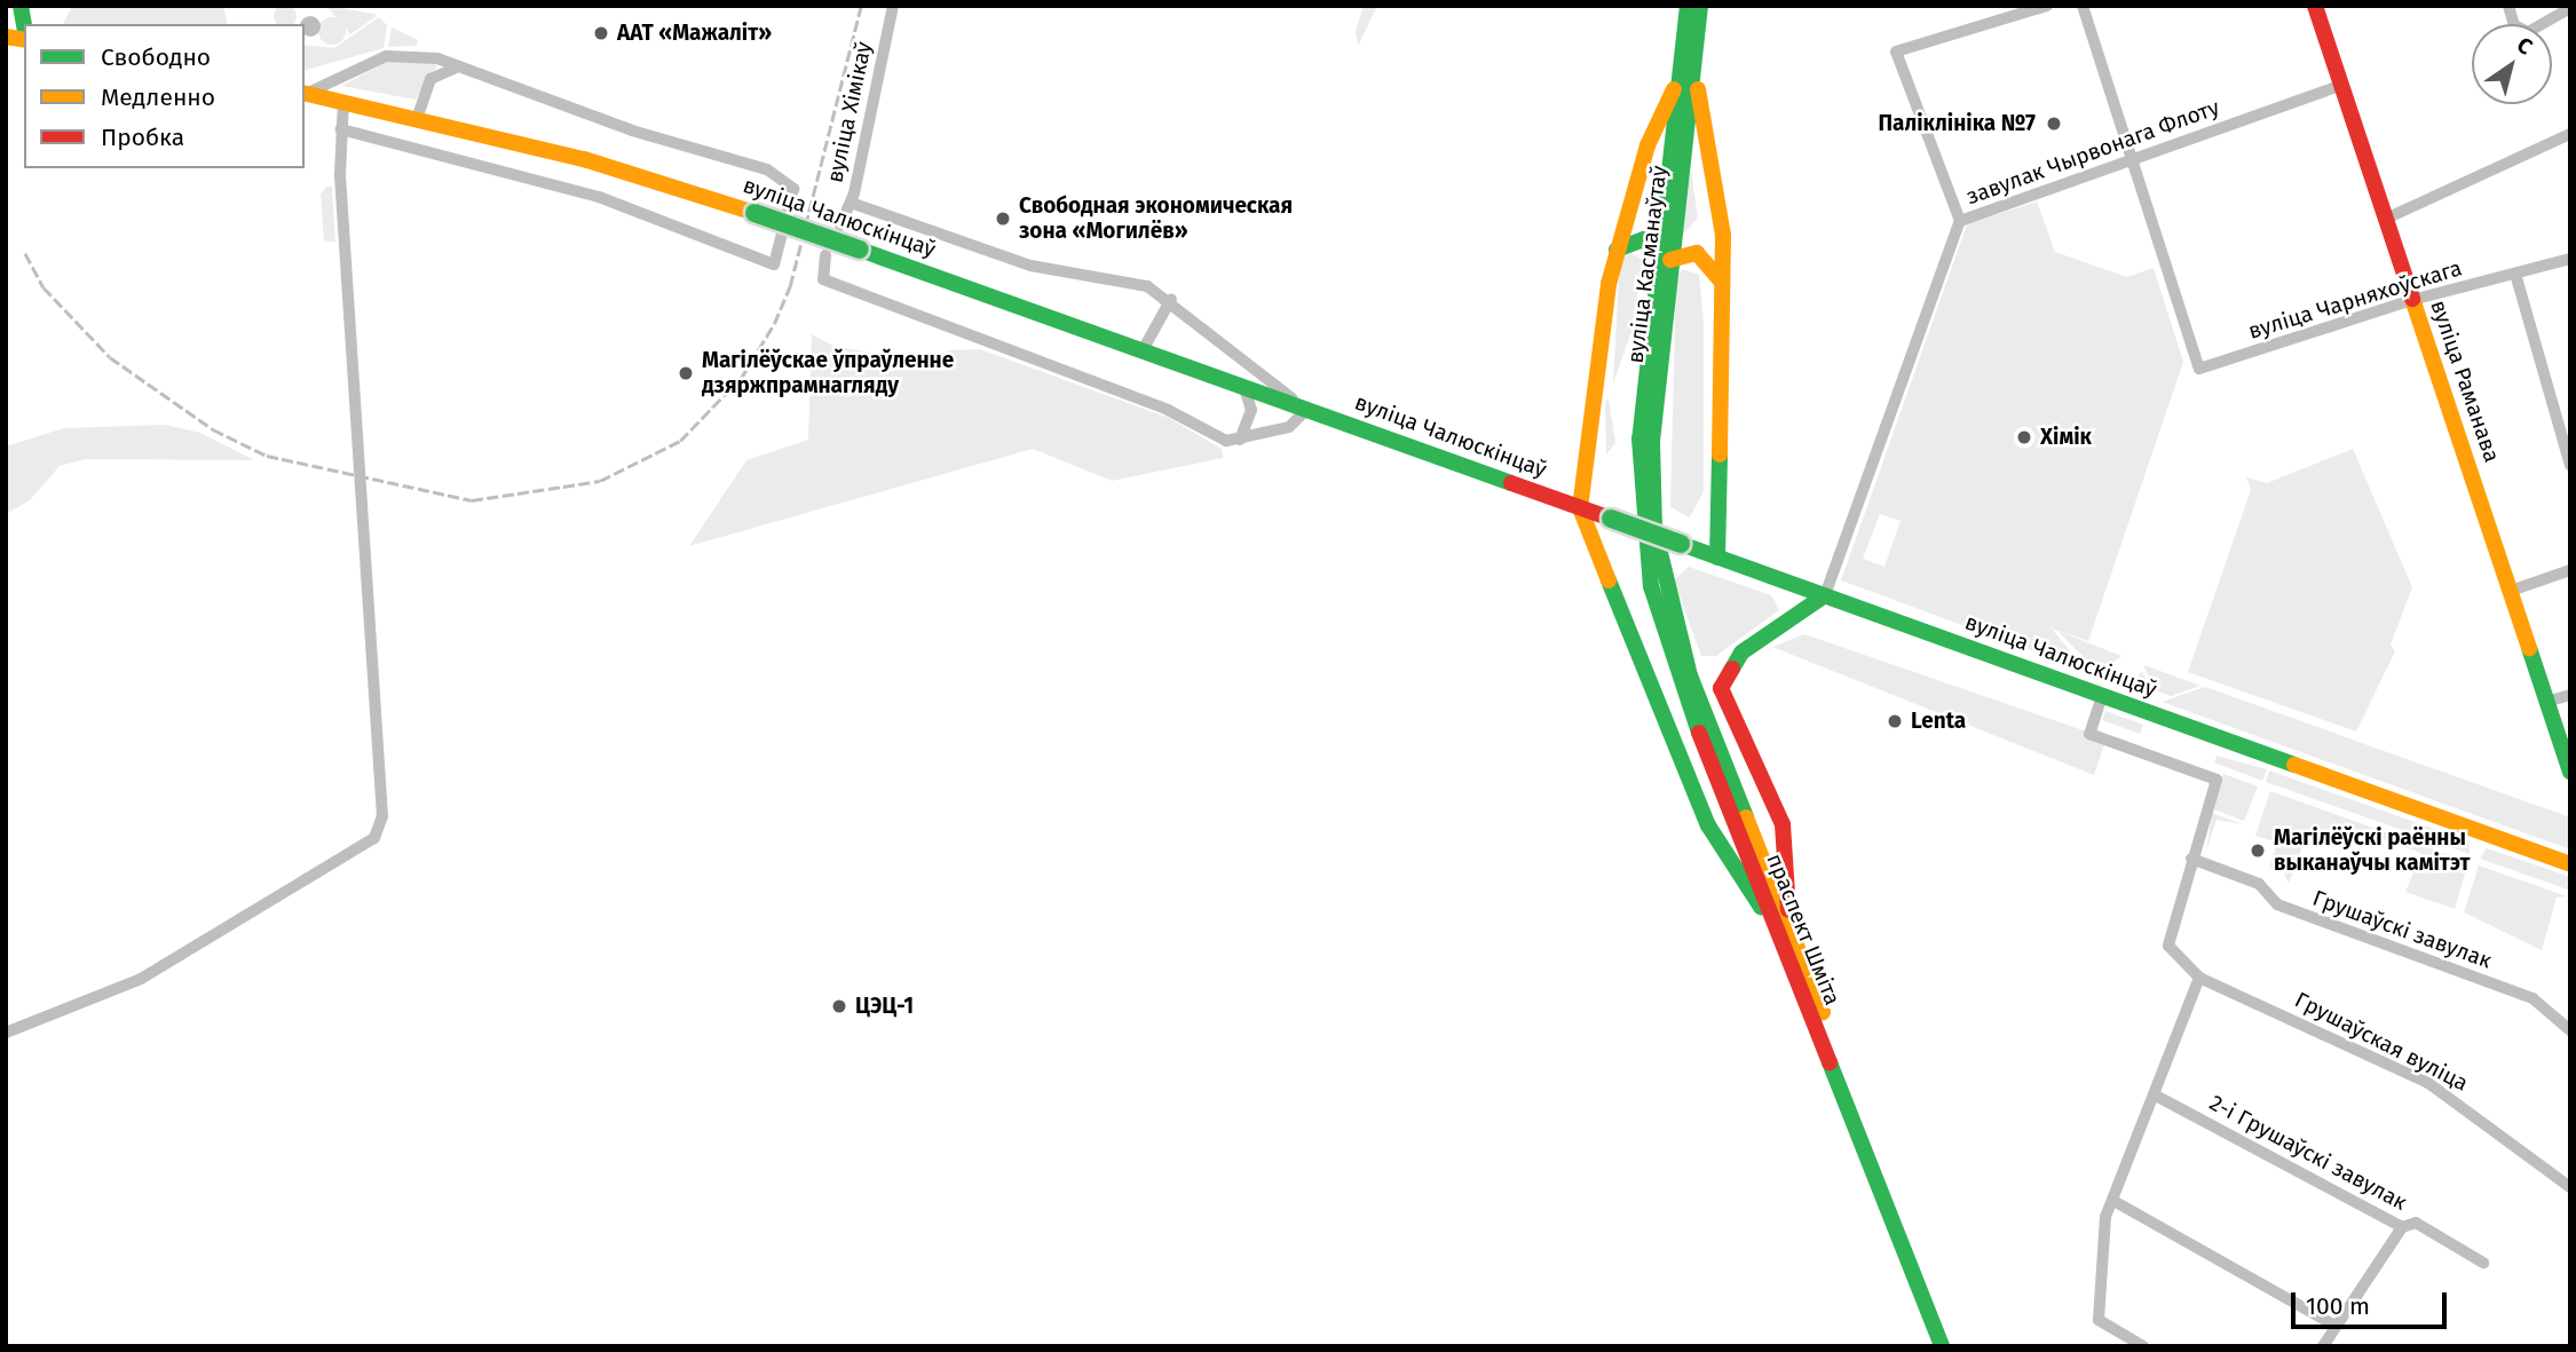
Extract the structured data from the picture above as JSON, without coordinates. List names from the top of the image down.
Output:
{
  "streets": {
    "main road": [
      "вуліца Чалюскінцаў",
      "вуліца Касманаўтаў",
      "вуліца Раманава",
      "праспект Шміта"
    ],
    "street": [
      "вуліца Хімікаў",
      "завулак Чырвонага Флоту",
      "вуліца Чарняхоўскага",
      "Грушаўскі завулак",
      "Грушаўская вуліца",
      "2-і Грушаўскі завулак"
    ]
  },
  "crossings": [
    ["завулак Чырвонага Флоту", "вуліца Чалюскінцаў"],
    ["завулак Чырвонага Флоту", "вуліца Чарняхоўскага"],
    ["завулак Чырвонага Флоту", "вуліца Раманава"],
    ["вуліца Касманаўтаў", "праспект Шміта"],
    ["вуліца Чарняхоўскага", "вуліца Раманава"],
    ["Грушаўскі завулак", "Грушаўская вуліца"]
  ],
  "places": [
    "ААТ «Мажаліт»",
    "Паліклініка №7",
    "Свободная экономическая зона «Могилёв»",
    "Магілёўскае ўпраўленне дзяржпрамнагляду",
    "Хімік",
    "Lenta",
    "Магілёўскі раённы выканаўчы камітэт",
    "ЦЭЦ-1"
  ],
  "legend": ["Свободно", "Медленно", "Пробка"],
  "scale_bar": "100 m",
  "north": "top right"
}
